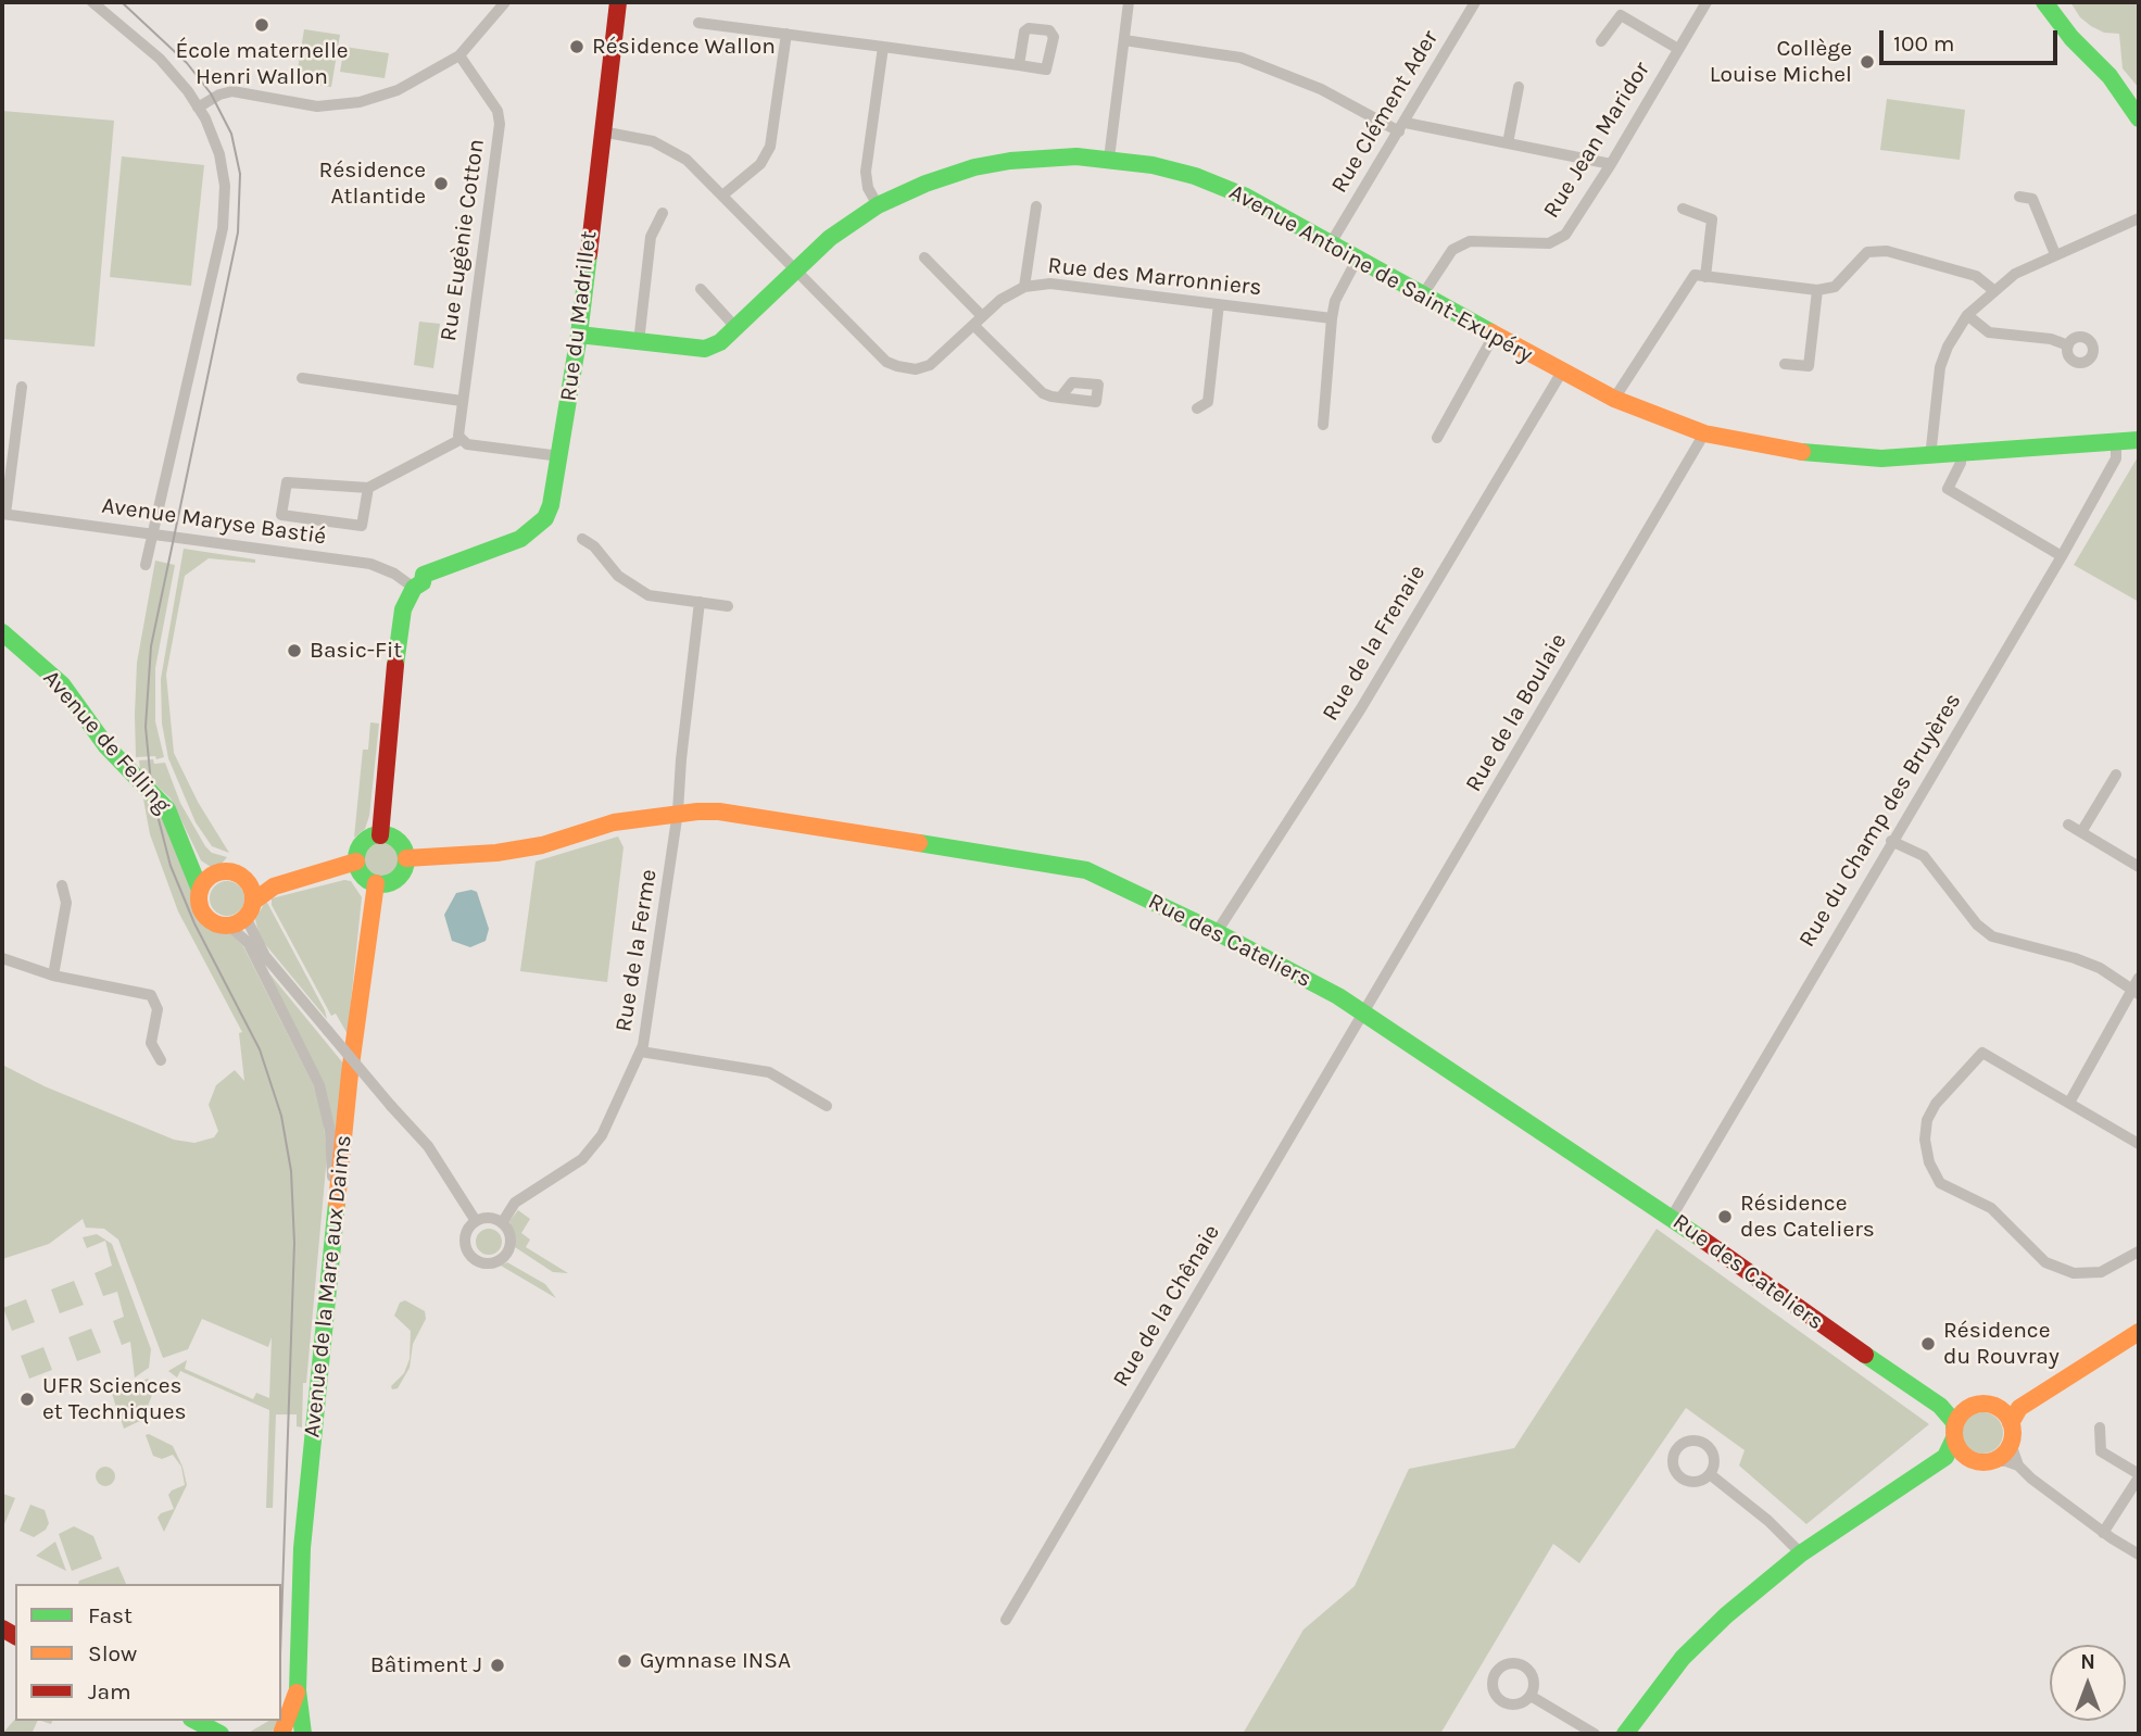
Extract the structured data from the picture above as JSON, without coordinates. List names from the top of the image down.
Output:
{
  "streets": {
    "street": [
      "Rue Clément Ader",
      "Rue Jean Maridor",
      "Rue Eugènie Cotton",
      "Avenue Antoine de Saint-Exupéry",
      "Rue des Marronniers",
      "Rue du Madrillet",
      "Avenue Maryse Bastié",
      "Rue de la Frenaie",
      "Rue de la Boulaie",
      "Avenue de Felling",
      "Rue du Champ des Bruyères",
      "Rue des Cateliers",
      "Rue de la Ferme",
      "Avenue de la Mare aux Daims",
      "Rue de la Chênaie"
    ]
  },
  "crossings": [
    ["Rue Clément Ader", "Avenue Antoine de Saint-Exupéry"],
    ["Rue Jean Maridor", "Avenue Antoine de Saint-Exupéry"],
    ["Avenue Antoine de Saint-Exupéry", "Rue des Marronniers"],
    ["Avenue Antoine de Saint-Exupéry", "Rue du Madrillet"],
    ["Avenue Antoine de Saint-Exupéry", "Rue de la Frenaie"],
    ["Avenue Antoine de Saint-Exupéry", "Rue de la Boulaie"],
    ["Avenue Antoine de Saint-Exupéry", "Rue du Champ des Bruyères"],
    ["Rue des Marronniers", "Rue du Madrillet"],
    ["Rue du Madrillet", "Avenue Maryse Bastié"],
    ["Rue de la Frenaie", "Rue des Cateliers"],
    ["Rue de la Boulaie", "Rue des Cateliers"],
    ["Rue de la Boulaie", "Rue de la Chênaie"],
    ["Rue du Champ des Bruyères", "Rue des Cateliers"],
    ["Rue des Cateliers", "Rue de la Ferme"],
    ["Rue des Cateliers", "Avenue de la Mare aux Daims"],
    ["Rue des Cateliers", "Rue de la Chênaie"]
  ],
  "places": [
    "École maternelle Henri Wallon",
    "Résidence Wallon",
    "Collège Louise Michel",
    "Résidence Atlantide",
    "Basic-Fit",
    "Résidence des Cateliers",
    "Résidence du Rouvray",
    "UFR Sciences et Techniques",
    "Gymnase INSA",
    "Bâtiment J"
  ],
  "legend": ["Fast", "Slow", "Jam"],
  "scale_bar": "100 m",
  "north": "top"
}
